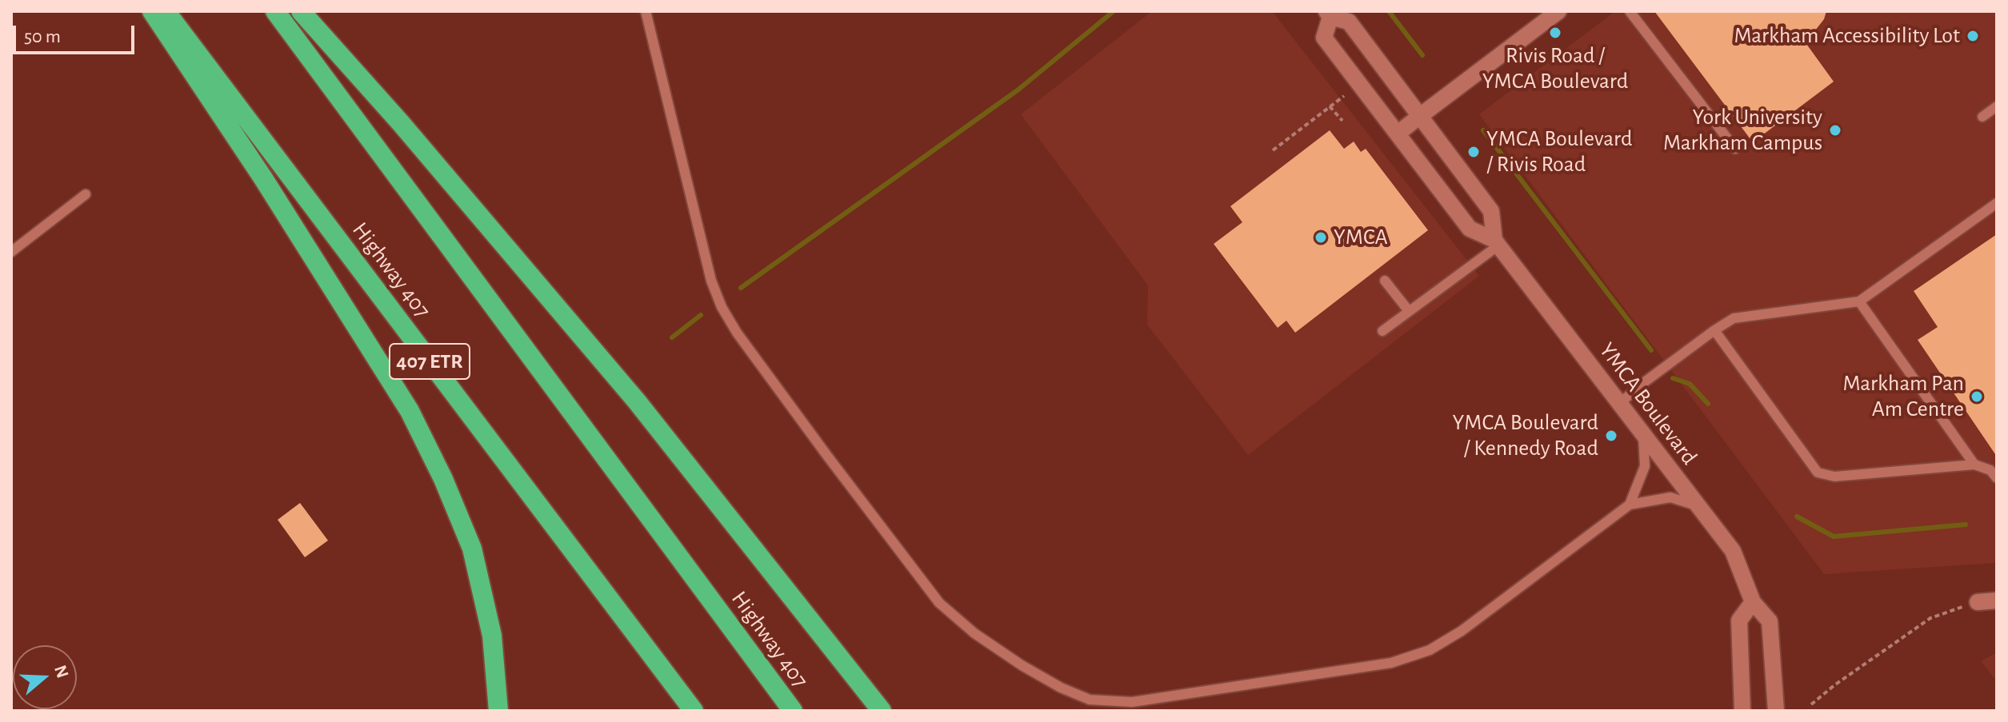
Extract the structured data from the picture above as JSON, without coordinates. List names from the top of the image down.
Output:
{
  "streets": {
    "highway": ["Highway 407", "407 ETR"],
    "main road": ["YMCA Boulevard"]
  },
  "places": [
    "Rivis Road / YMCA Boulevard",
    "Markham Accessibility Lot",
    "York University Markham Campus",
    "YMCA Boulevard / Rivis Road",
    "YMCA",
    "Markham Pan Am Centre",
    "YMCA Boulevard / Kennedy Road"
  ],
  "scale_bar": "50 m",
  "north": "right"
}
